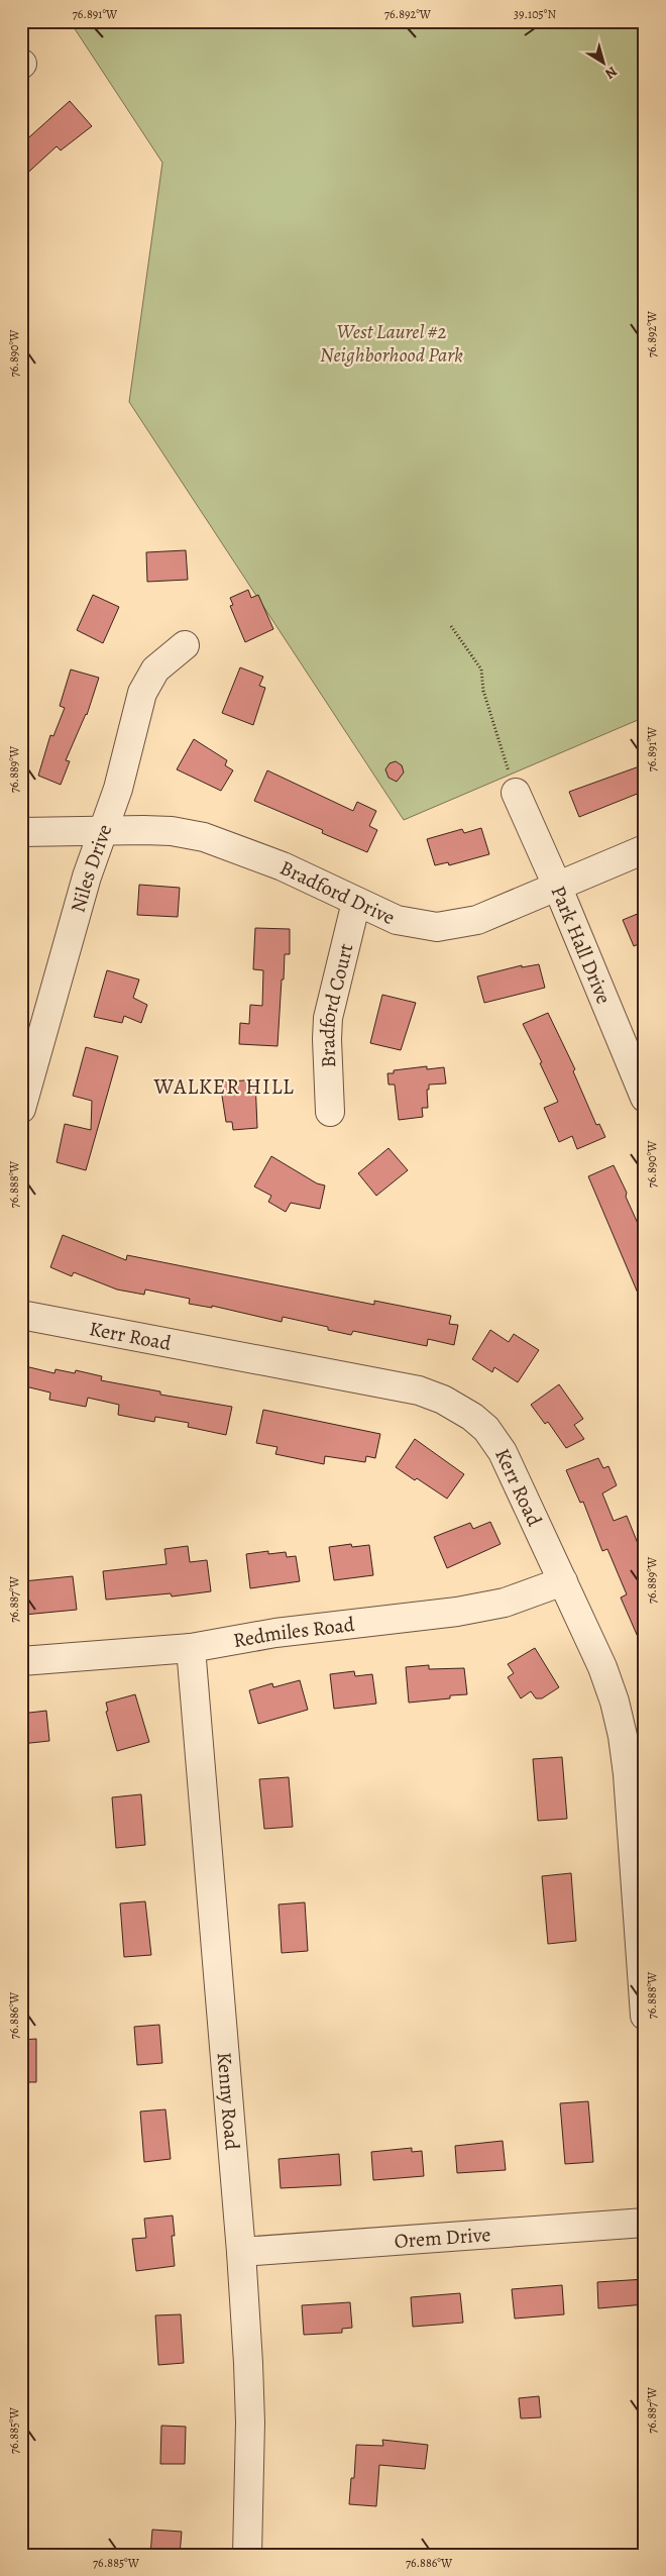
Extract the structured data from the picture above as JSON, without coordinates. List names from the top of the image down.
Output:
{
  "streets": {
    "street": [
      "Niles Drive",
      "Bradford Drive",
      "Park Hall Drive",
      "Bradford Court",
      "Kerr Road",
      "Redmiles Road",
      "Kenny Road",
      "Orem Drive"
    ]
  },
  "crossings": [
    ["Niles Drive", "Bradford Drive"],
    ["Bradford Drive", "Park Hall Drive"],
    ["Bradford Drive", "Bradford Court"],
    ["Kerr Road", "Redmiles Road"],
    ["Redmiles Road", "Kenny Road"],
    ["Kenny Road", "Orem Drive"]
  ],
  "districts": ["WALKER HILL"],
  "parks": ["West Laurel #2 Neighborhood Park"],
  "north": "bottom right",
  "coordinates": [
    "76.891°W",
    "76.892°W",
    "39.105°N",
    "76.890°W",
    "76.889°W",
    "76.888°W",
    "76.887°W",
    "76.886°W",
    "76.885°W"
  ]
}
